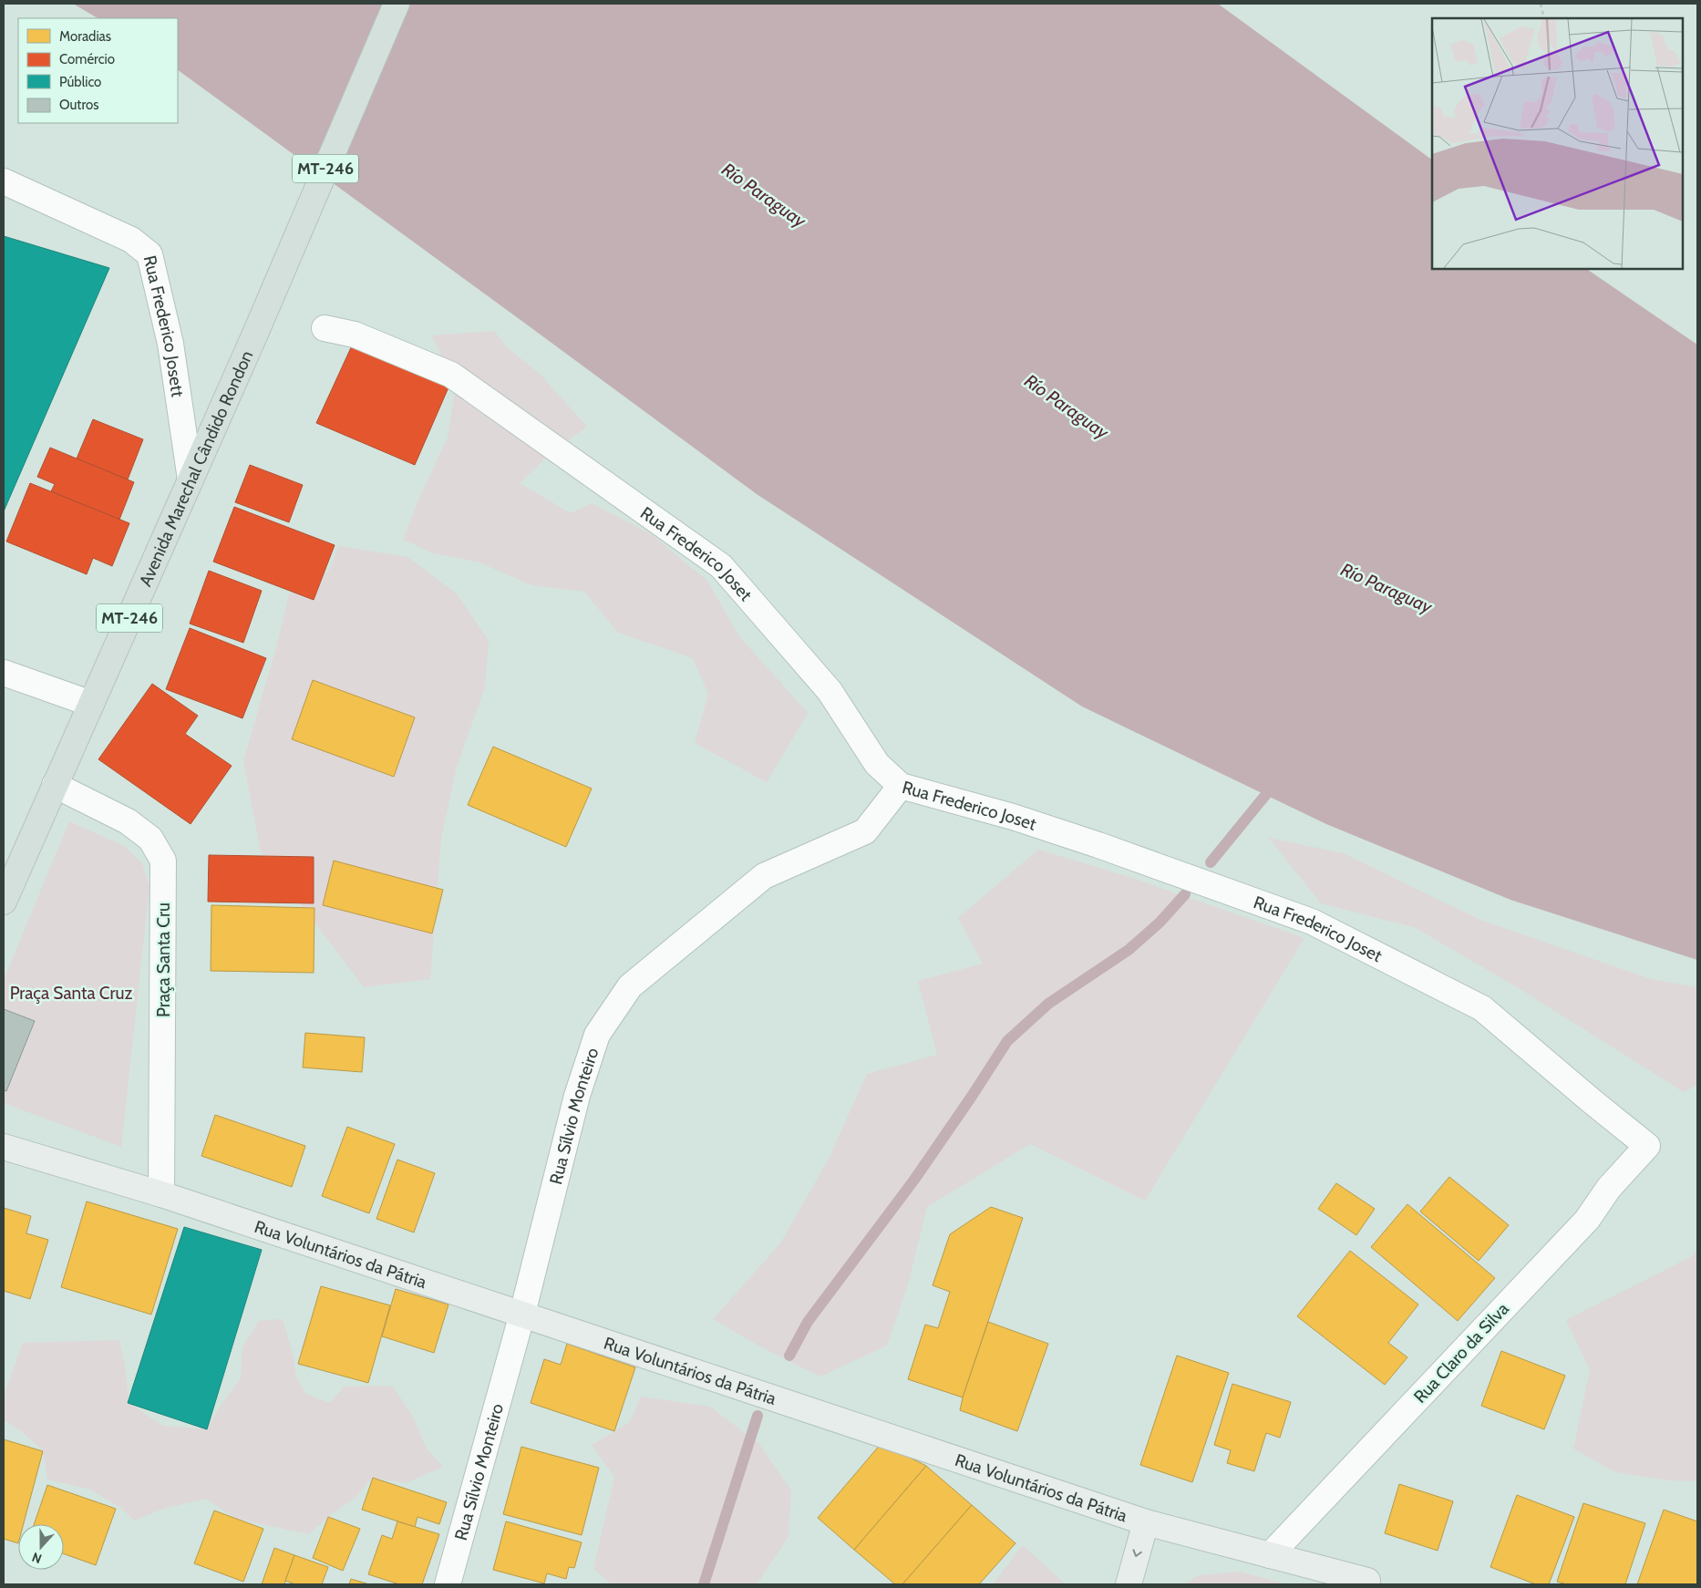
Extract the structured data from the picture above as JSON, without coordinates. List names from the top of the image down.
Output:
{
  "streets": {
    "main road": ["MT-246", "Avenida Marechal Cândido Rondon", "Rua Voluntários da Pátria"],
    "street": [
      "Rua Frederico Josett",
      "Rua Frederico Joset",
      "Praça Santa Cru",
      "Rua Sílvio Monteiro",
      "Rua Claro da Silva"
    ]
  },
  "crossings": [
    ["Rua Frederico Josett", "Avenida Marechal Cândido Rondon"],
    ["Avenida Marechal Cândido Rondon", "Praça Santa Cru"],
    ["Rua Frederico Joset", "Rua Sílvio Monteiro"],
    ["Rua Frederico Joset", "Rua Claro da Silva"],
    ["Praça Santa Cru", "Rua Voluntários da Pátria"],
    ["Rua Sílvio Monteiro", "Rua Voluntários da Pátria"],
    ["Rua Voluntários da Pátria", "Rua Claro da Silva"]
  ],
  "water": ["Río Paraguay"],
  "parks": ["Praça Santa Cruz"],
  "legend": [
    "Moradias",
    "Comércio",
    "Público",
    "Outros"
  ],
  "north": "bottom"
}
